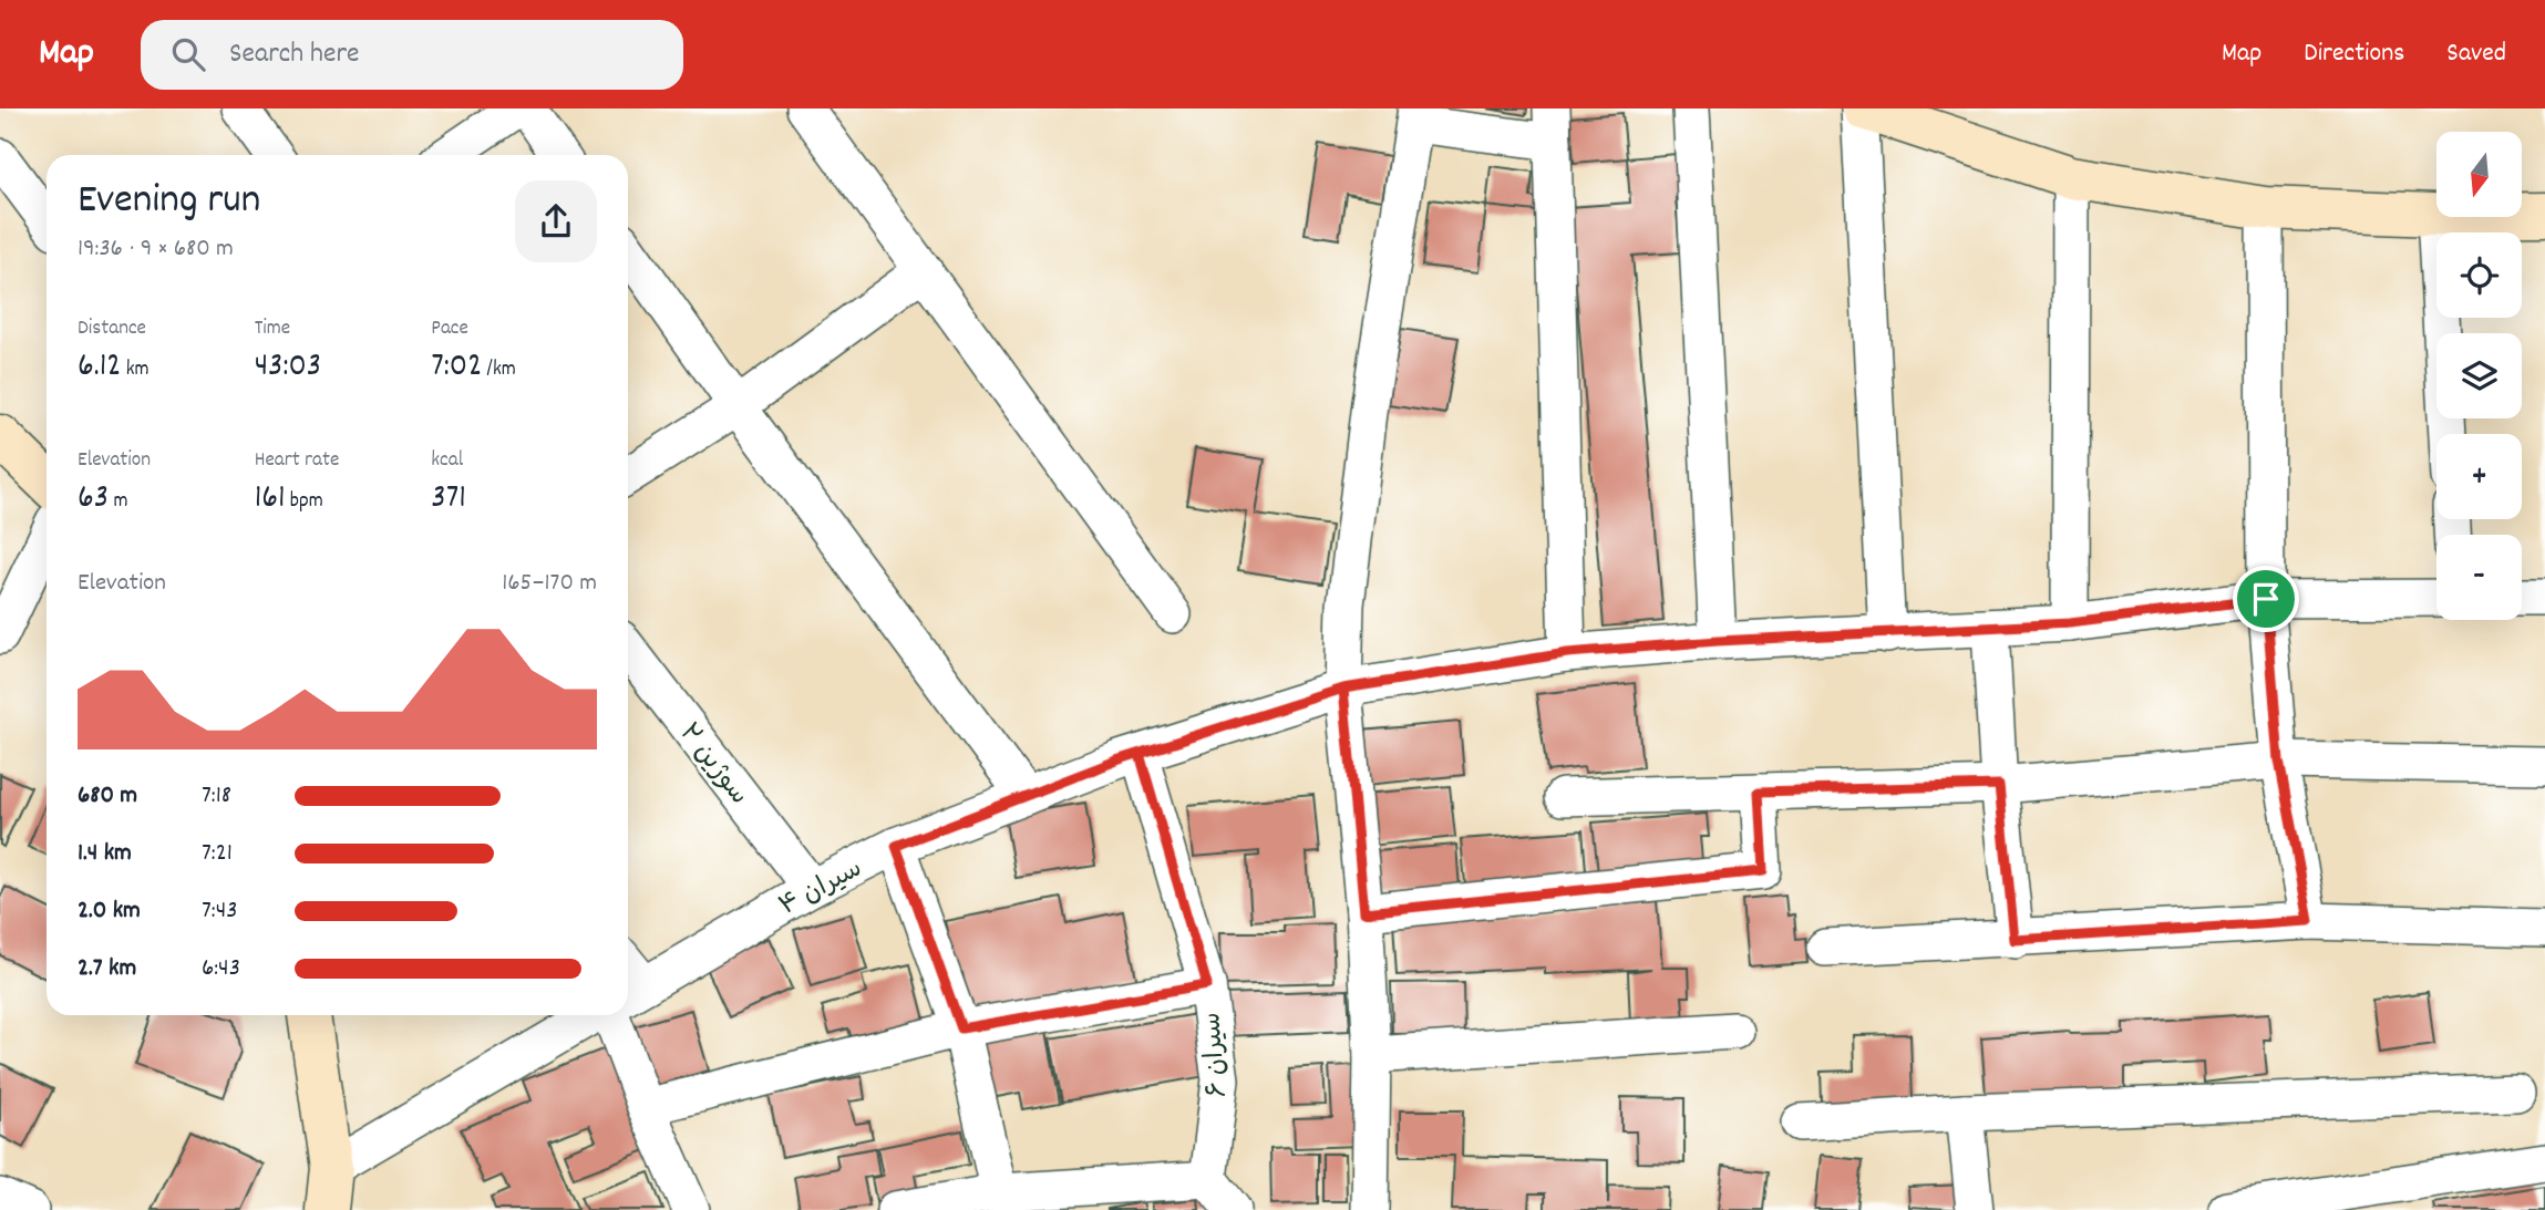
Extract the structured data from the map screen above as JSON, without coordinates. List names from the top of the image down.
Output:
{
  "streets": {
    "street": ["سوژین ۲", "سیران ۴", "سیران ۶"]
  },
  "crossings": [
    ["سوژین ۲", "سیران ۴"],
    ["سیران ۴", "سیران ۶"]
  ],
  "north": "bottom",
  "page": {
    "header": "Map",
    "search": "Search here",
    "nav": ["Map", "Directions", "Saved"],
    "map_buttons": ["+", "−"],
    "heading": ["Evening run", "19:36 · 9 × 680 m"],
    "stats": [
      ["Distance", "6.12 km"],
      ["Time", "43:03"],
      ["Pace", "7:02 /km"],
      ["Elevation", "63 m"],
      ["Heart rate", "161 bpm"],
      ["kcal", "371"]
    ],
    "chart": ["Elevation", "165–170 m"],
    "list": [
      {
        "name": "680 m",
        "note": "7:18"
      },
      {
        "name": "1.4 km",
        "note": "7:21"
      },
      {
        "name": "2.0 km",
        "note": "7:43"
      },
      {
        "name": "2.7 km",
        "note": "6:43"
      }
    ]
  }
}
